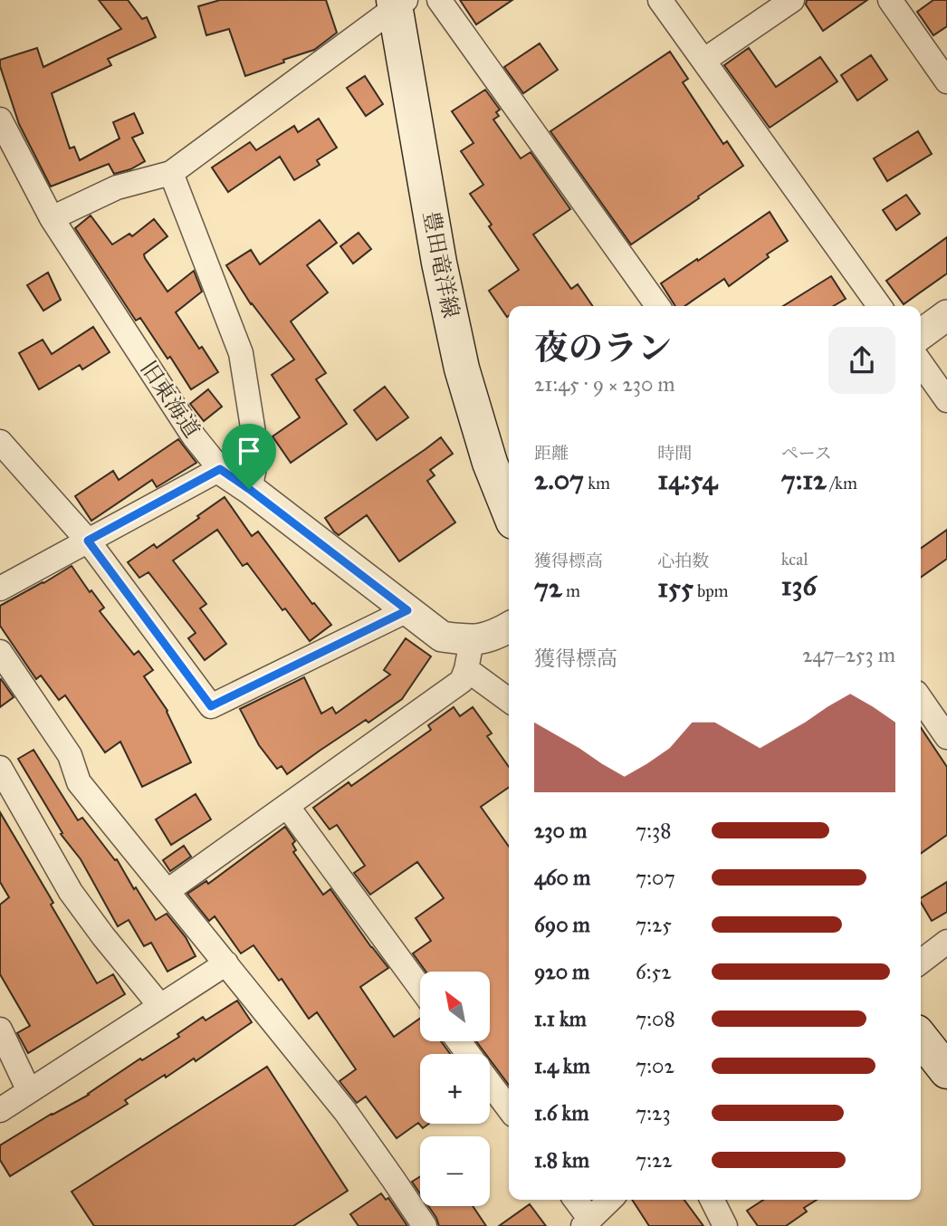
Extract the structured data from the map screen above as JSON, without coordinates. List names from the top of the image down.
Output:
{
  "streets": {
    "main road": ["豊田竜洋線"],
    "street": ["旧東海道"]
  },
  "north": "top left",
  "page": {
    "heading": ["夜のラン", "21:45 · 9 × 230 m"],
    "stats": [
      ["距離", "2.07 km"],
      ["時間", "14:54"],
      ["ペース", "7:12 /km"],
      ["獲得標高", "72 m"],
      ["心拍数", "155 bpm"],
      ["kcal", "136"]
    ],
    "chart": ["獲得標高", "247–253 m"],
    "list": [
      {
        "name": "230 m",
        "note": "7:38"
      },
      {
        "name": "460 m",
        "note": "7:07"
      },
      {
        "name": "690 m",
        "note": "7:25"
      },
      {
        "name": "920 m",
        "note": "6:52"
      },
      {
        "name": "1.1 km",
        "note": "7:08"
      },
      {
        "name": "1.4 km",
        "note": "7:02"
      },
      {
        "name": "1.6 km",
        "note": "7:23"
      },
      {
        "name": "1.8 km",
        "note": "7:22"
      }
    ],
    "map_buttons": ["+", "−"]
  }
}
